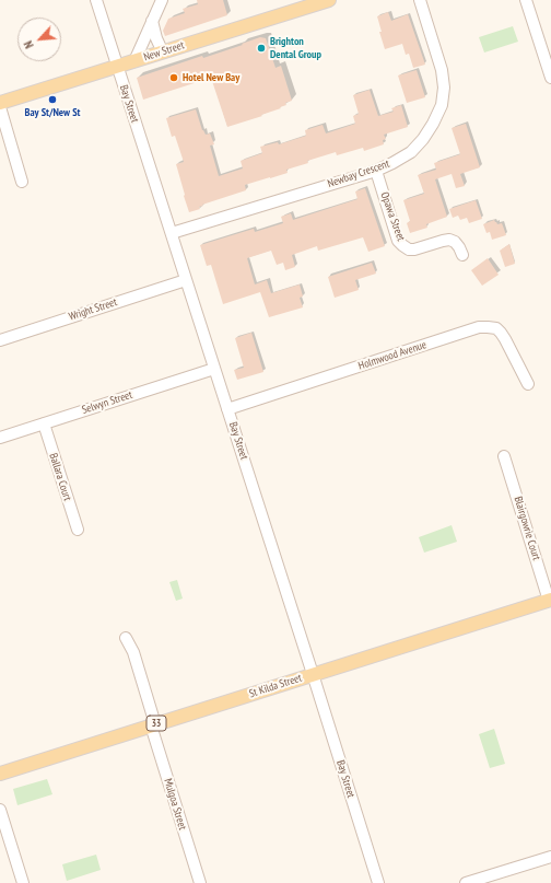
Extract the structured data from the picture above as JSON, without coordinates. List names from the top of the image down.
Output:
{
  "streets": {
    "main road": ["New Street", "St Kilda Street", "33"],
    "street": [
      "Bay Street",
      "Newbay Crescent",
      "Opawa Street",
      "Wright Street",
      "Holmwood Avenue",
      "Selwyn Street",
      "Ballara Court",
      "Blairgowrie Court",
      "Mulgoa Street"
    ]
  },
  "crossings": [
    ["New Street", "Bay Street"],
    ["Bay Street", "Newbay Crescent"],
    ["Bay Street", "Wright Street"],
    ["Bay Street", "Holmwood Avenue"],
    ["Bay Street", "Selwyn Street"],
    ["Bay Street", "St Kilda Street"],
    ["Newbay Crescent", "Opawa Street"],
    ["Selwyn Street", "Ballara Court"],
    ["Blairgowrie Court", "St Kilda Street"],
    ["St Kilda Street", "Mulgoa Street"]
  ],
  "places": ["Brighton Dental Group", "Hotel New Bay", "Bay St/New St"],
  "north": "bottom left"
}
